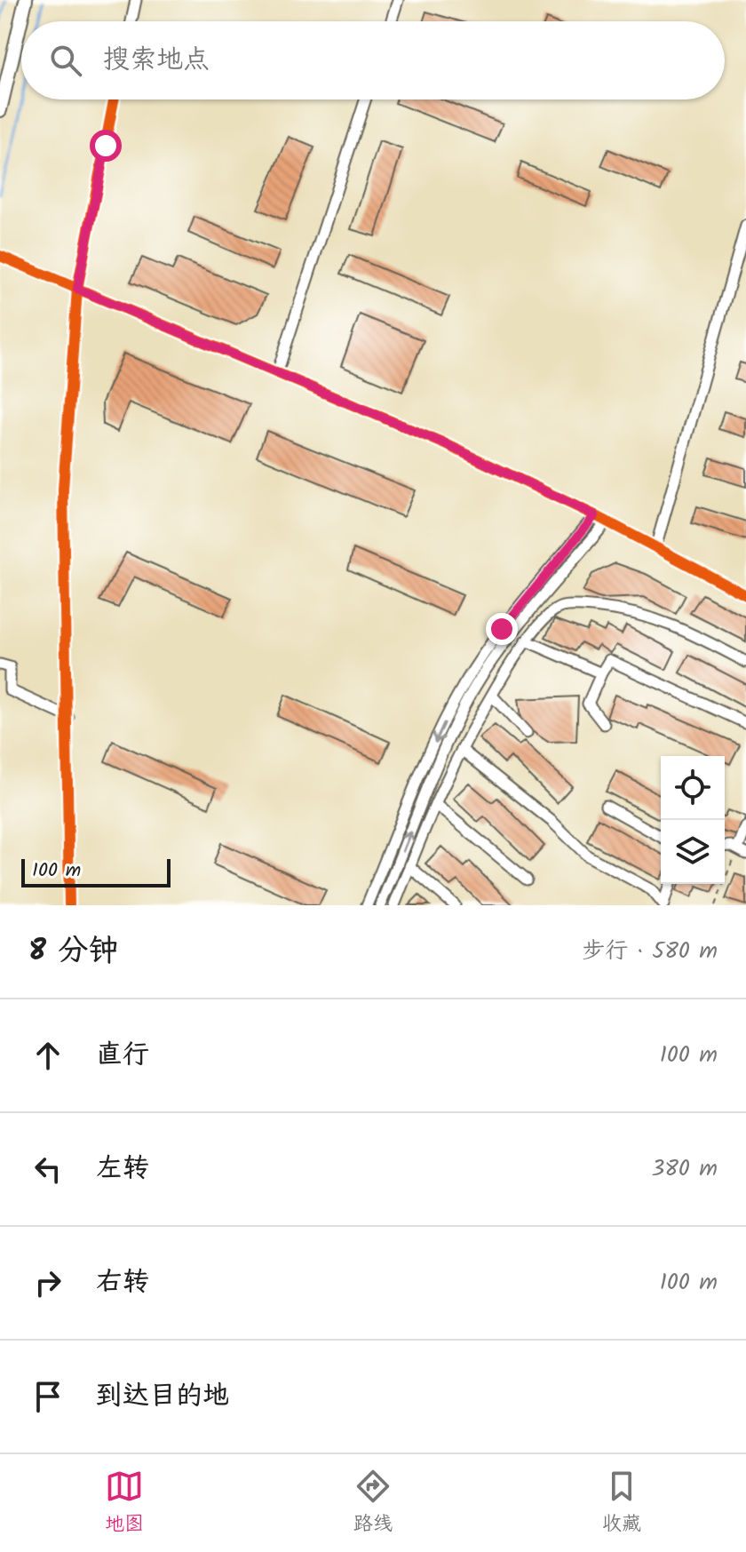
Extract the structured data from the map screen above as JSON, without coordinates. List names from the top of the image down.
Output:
{
  "scale_bar": "100 m",
  "page": {
    "search": "搜索地点",
    "scale": "100 m",
    "heading": ["8 分钟", "步行 · 580 m"],
    "list": [
      ["直行", "100 m"],
      ["左转", "380 m"],
      ["右转", "100 m"],
      "到达目的地"
    ],
    "nav": ["地图", "路线", "收藏"]
  }
}
